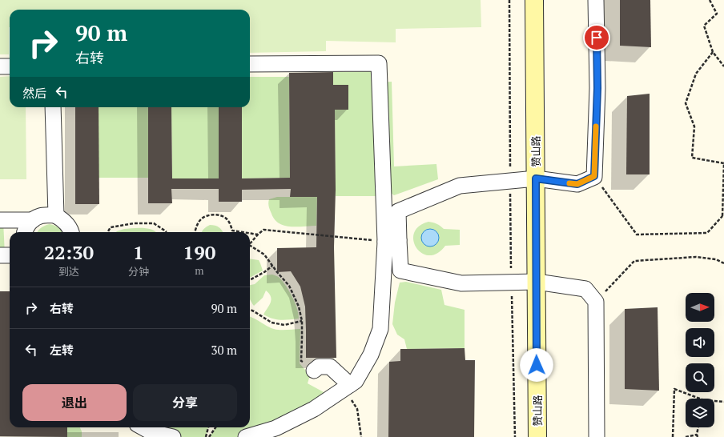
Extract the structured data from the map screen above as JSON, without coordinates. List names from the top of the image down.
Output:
{
  "streets": {
    "street": ["赞山路"]
  },
  "north": "right",
  "page": {
    "turn": ["90 m", "右转"],
    "then": "然后",
    "eta": [
      "22:30",
      "到达",
      "1",
      "分钟",
      "190",
      "m"
    ],
    "list": [
      {
        "name": "右转",
        "value": "90 m"
      },
      {
        "name": "左转",
        "value": "30 m"
      }
    ],
    "buttons": ["退出", "分享"]
  }
}
